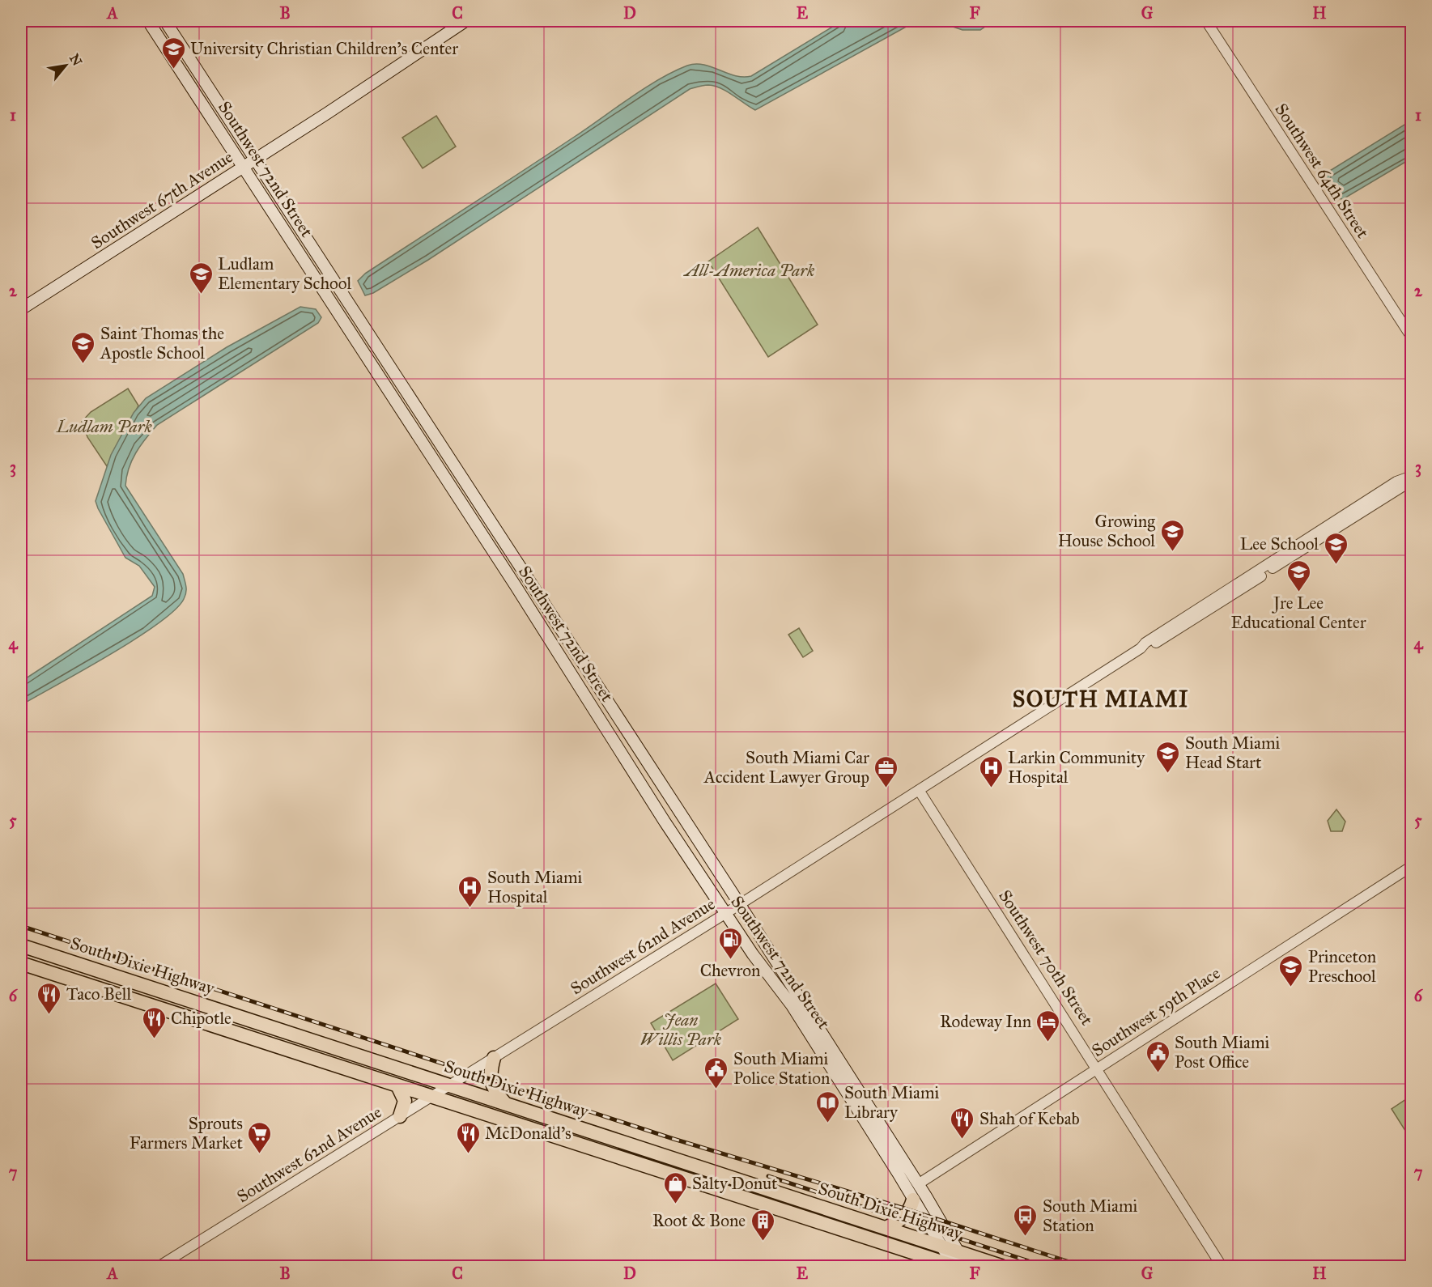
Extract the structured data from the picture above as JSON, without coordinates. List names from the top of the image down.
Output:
{
  "streets": {
    "highway": ["South Dixie Highway"],
    "main road": ["Southwest 72nd Street", "Southwest 67th Avenue"],
    "street": [
      "Southwest 64th Street",
      "Southwest 62nd Avenue",
      "Southwest 70th Street",
      "Southwest 59th Place"
    ]
  },
  "crossings": [
    ["Southwest 72nd Street", "Southwest 67th Avenue"],
    ["Southwest 72nd Street", "Southwest 62nd Avenue"],
    ["Southwest 72nd Street", "South Dixie Highway"],
    ["Southwest 72nd Street", "Southwest 59th Place"],
    ["Southwest 62nd Avenue", "Southwest 70th Street"],
    ["Southwest 62nd Avenue", "South Dixie Highway"],
    ["Southwest 70th Street", "Southwest 59th Place"]
  ],
  "districts": ["SOUTH MIAMI"],
  "parks": ["All-America Park", "Ludlam Park", "Jean Willis Park"],
  "places": {
    "school or university": [
      "University Christian Children's Center",
      "Ludlam Elementary School",
      "Saint Thomas the Apostle School",
      "Growing House School",
      "Lee School",
      "Jre Lee Educational Center",
      "South Miami Head Start",
      "Princeton Preschool"
    ],
    "office": ["South Miami Car Accident Lawyer Group"],
    "hospital": ["Larkin Community Hospital", "South Miami Hospital"],
    "fuel station": ["Chevron"],
    "restaurant": [
      "Taco Bell",
      "Chipotle",
      "Shah of Kebab",
      "McDonald's"
    ],
    "hotel": ["Rodeway Inn"],
    "public building": ["South Miami Post Office", "South Miami Police Station"],
    "library": ["South Miami Library"],
    "supermarket": ["Sprouts Farmers Market"],
    "shop": ["Salty Donut"],
    "bus stop": ["South Miami Station"],
    "building": ["Root & Bone"]
  },
  "north": "top right",
  "grid": {
    "columns": [
      "A",
      "B",
      "C",
      "D",
      "E",
      "F",
      "G",
      "H"
    ],
    "rows": [
      "1",
      "2",
      "3",
      "4",
      "5",
      "6",
      "7"
    ]
  }
}
